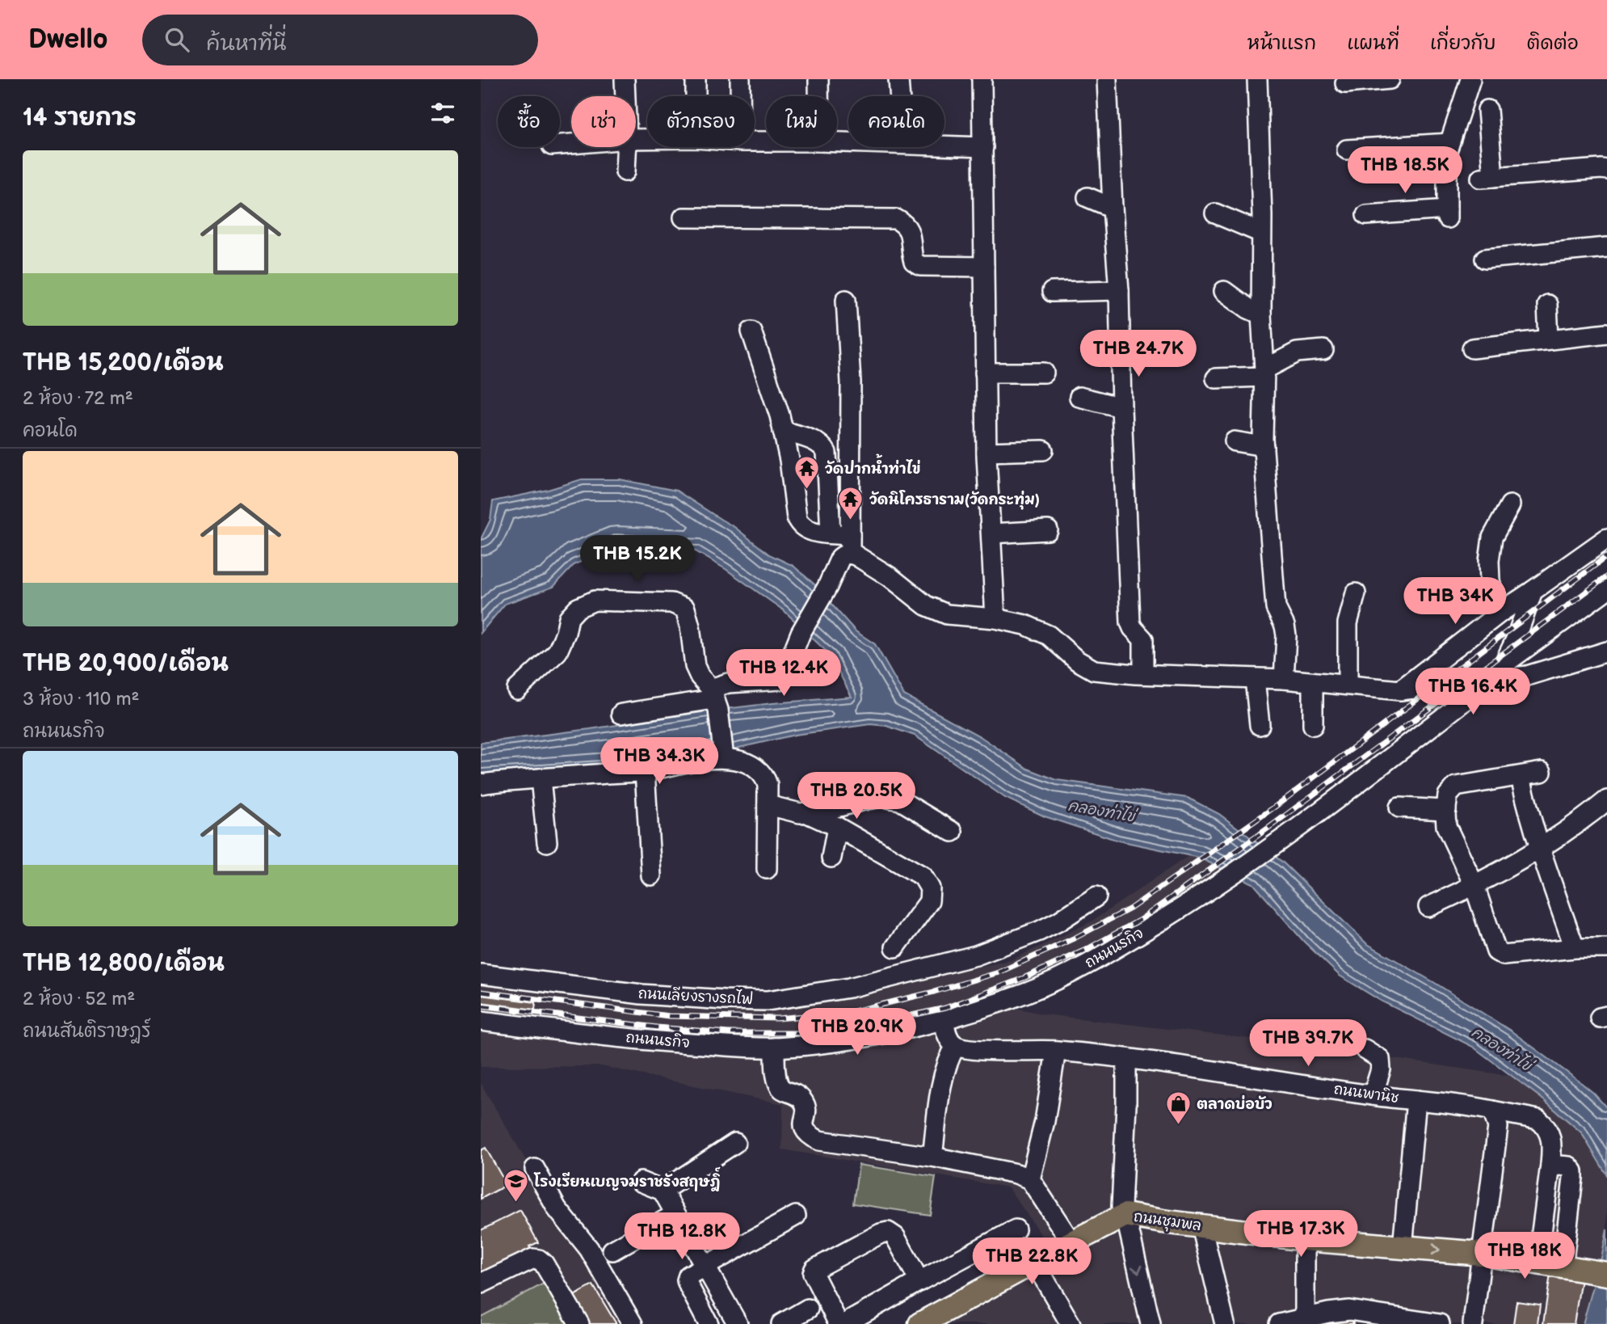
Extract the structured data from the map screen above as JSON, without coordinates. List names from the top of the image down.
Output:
{
  "streets": {
    "main road": ["ถนนชุมพล"],
    "street": ["ถนนนรกิจ", "ถนนเลียงรางรถไฟ", "ถนนพานิช"]
  },
  "water": ["คลองท่าไข่"],
  "places": {
    "temple": ["วัดปากน้ำท่าไข่", "วัดนิโครธาราม(วัดกระทุ่ม)"],
    "shop": ["ตลาดบ่อบัว"],
    "school or university": ["โรงเรียนเบญจมราชรังสฤษฎิ์"]
  },
  "page": {
    "header": "Dwello",
    "search": "ค้นหาที่นี่",
    "nav": [
      "หน้าแรก",
      "แผนที่",
      "เกี่ยวกับ",
      "ติดต่อ"
    ],
    "heading": "14 รายการ",
    "chip": [
      "ซื้อ",
      "เช่า",
      "ตัวกรอง",
      "ใหม่",
      "คอนโด"
    ],
    "price": [
      "THB 18.5K",
      "THB 24.7K",
      "THB 15.2K",
      "THB 34K",
      "THB 12.4K",
      "THB 16.4K",
      "THB 34.3K",
      "THB 20.5K",
      "THB 20.9K",
      "THB 39.7K",
      "THB 17.3K",
      "THB 12.8K",
      "THB 18K",
      "THB 22.8K"
    ],
    "list": [
      {
        "name": "THB 15,200/เดือน",
        "note": "2 ห้อง · 72 m² · คอนโด"
      },
      {
        "name": "THB 20,900/เดือน",
        "note": "3 ห้อง · 110 m² · ถนนนรกิจ"
      },
      {
        "name": "THB 12,800/เดือน",
        "note": "2 ห้อง · 52 m² · ถนนสันติราษฎร์"
      }
    ]
  }
}
